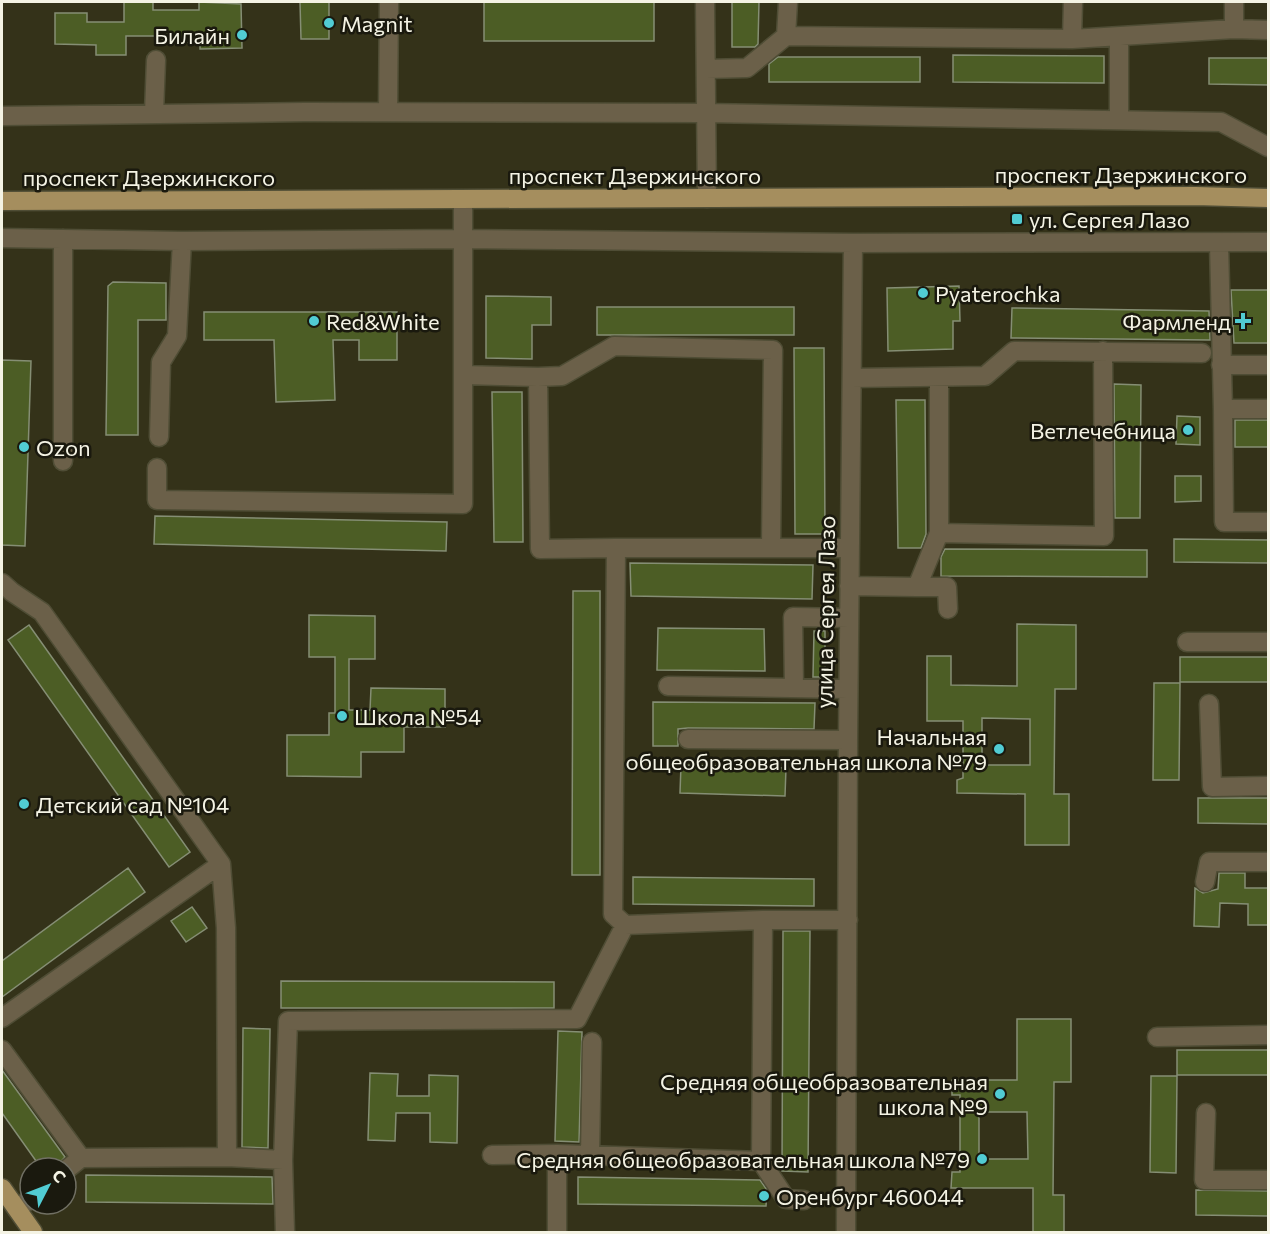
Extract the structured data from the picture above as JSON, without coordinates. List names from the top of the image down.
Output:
{
  "streets": {
    "main road": ["проспект Дзержинского"],
    "street": ["улица Сергея Лазо"]
  },
  "places": {
    "other": [
      "Magnit",
      "Билайн",
      "Pyaterochka",
      "Red&White",
      "Ветлечебница",
      "Ozon",
      "Школа №54",
      "Начальная общеобразовательная школа №79",
      "Детский сад №104",
      "Средняя общеобразовательная школа №9",
      "Средняя общеобразовательная школа №79",
      "Оренбург 460044"
    ],
    "transit": ["ул. Сергея Лазо"],
    "health": ["Фармленд"]
  },
  "north": "top right"
}
